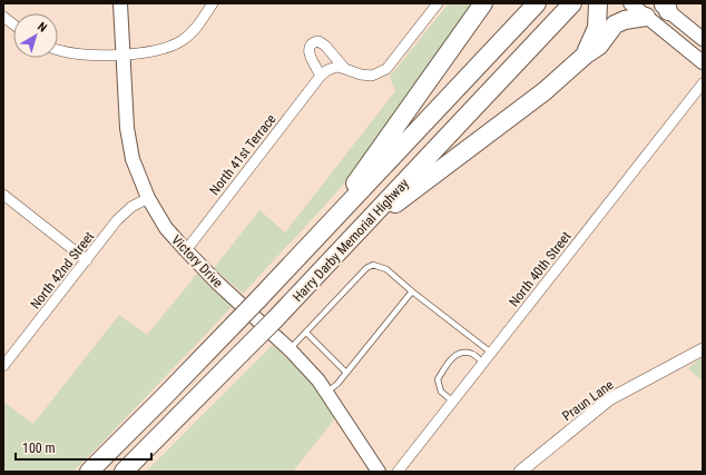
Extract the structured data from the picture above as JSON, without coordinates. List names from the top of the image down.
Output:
{
  "streets": {
    "highway": ["Harry Darby Memorial Highway"],
    "main road": ["Victory Drive"],
    "street": [
      "North 41st Terrace",
      "North 40th Street",
      "North 42nd Street",
      "Praun Lane"
    ]
  },
  "crossings": [
    ["North 41st Terrace", "Victory Drive"],
    ["Victory Drive", "North 42nd Street"]
  ],
  "scale_bar": "100 m",
  "north": "top right"
}
